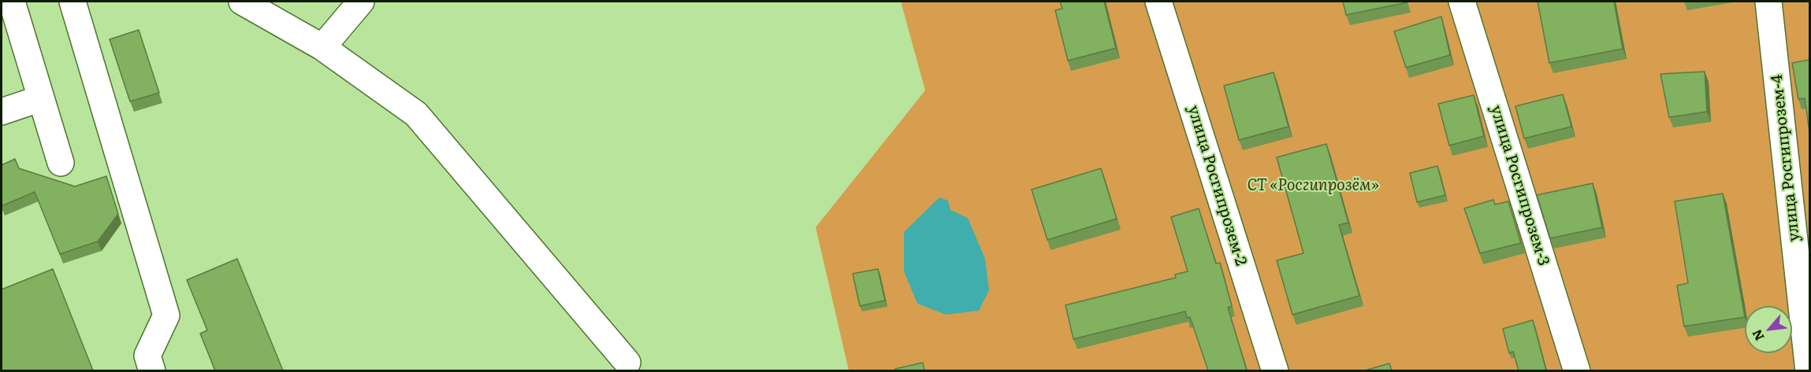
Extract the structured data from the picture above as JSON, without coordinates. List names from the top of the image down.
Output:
{
  "streets": {
    "street": ["улица Росгипрозем-4", "улица Росгипрозем-2", "улица Росгипрозем-3"]
  },
  "parks": ["СТ «Росгипрозём»"],
  "north": "bottom left"
}
